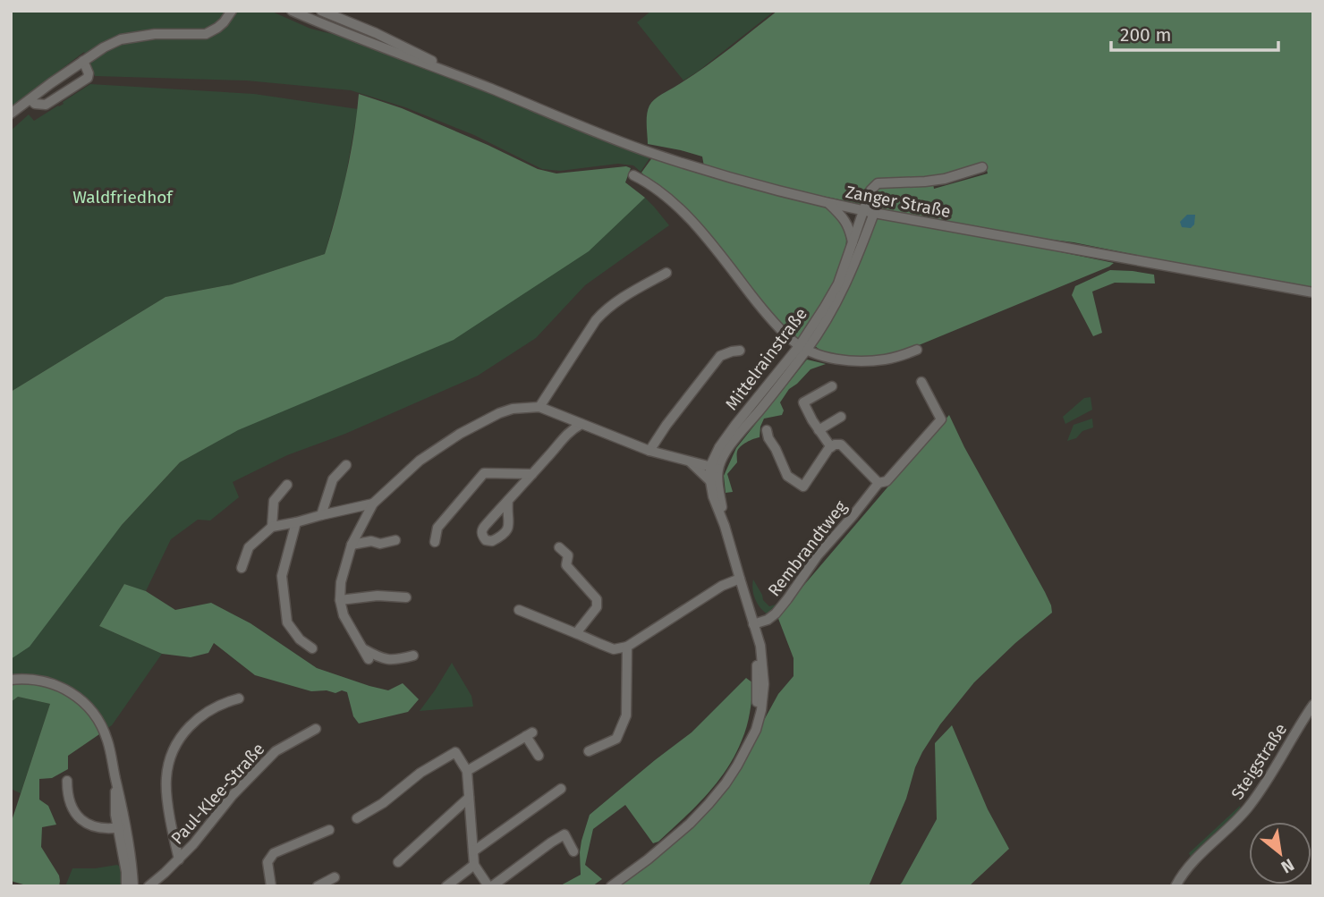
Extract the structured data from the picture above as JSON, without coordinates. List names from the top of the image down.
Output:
{
  "streets": {
    "street": [
      "Zanger Straße",
      "Mittelrainstraße",
      "Rembrandtweg",
      "Steigstraße",
      "Paul-Klee-Straße"
    ]
  },
  "crossings": [
    ["Zanger Straße", "Mittelrainstraße"],
    ["Mittelrainstraße", "Rembrandtweg"]
  ],
  "parks": ["Waldfriedhof"],
  "scale_bar": "200 m",
  "north": "bottom right"
}
